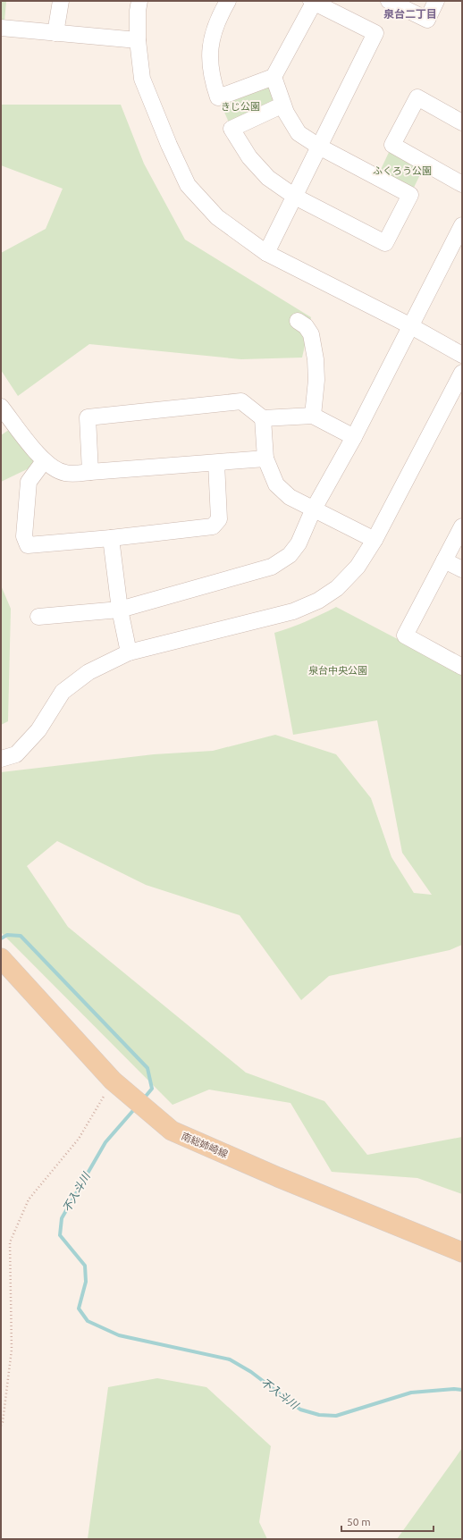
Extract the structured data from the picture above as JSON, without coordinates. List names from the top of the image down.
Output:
{
  "streets": {
    "main road": ["南総姉崎線"]
  },
  "districts": ["泉台二丁目"],
  "water": ["不入斗川"],
  "parks": ["きじ公園", "ふくろう公園", "泉台中央公園"],
  "scale_bar": "50 m"
}
